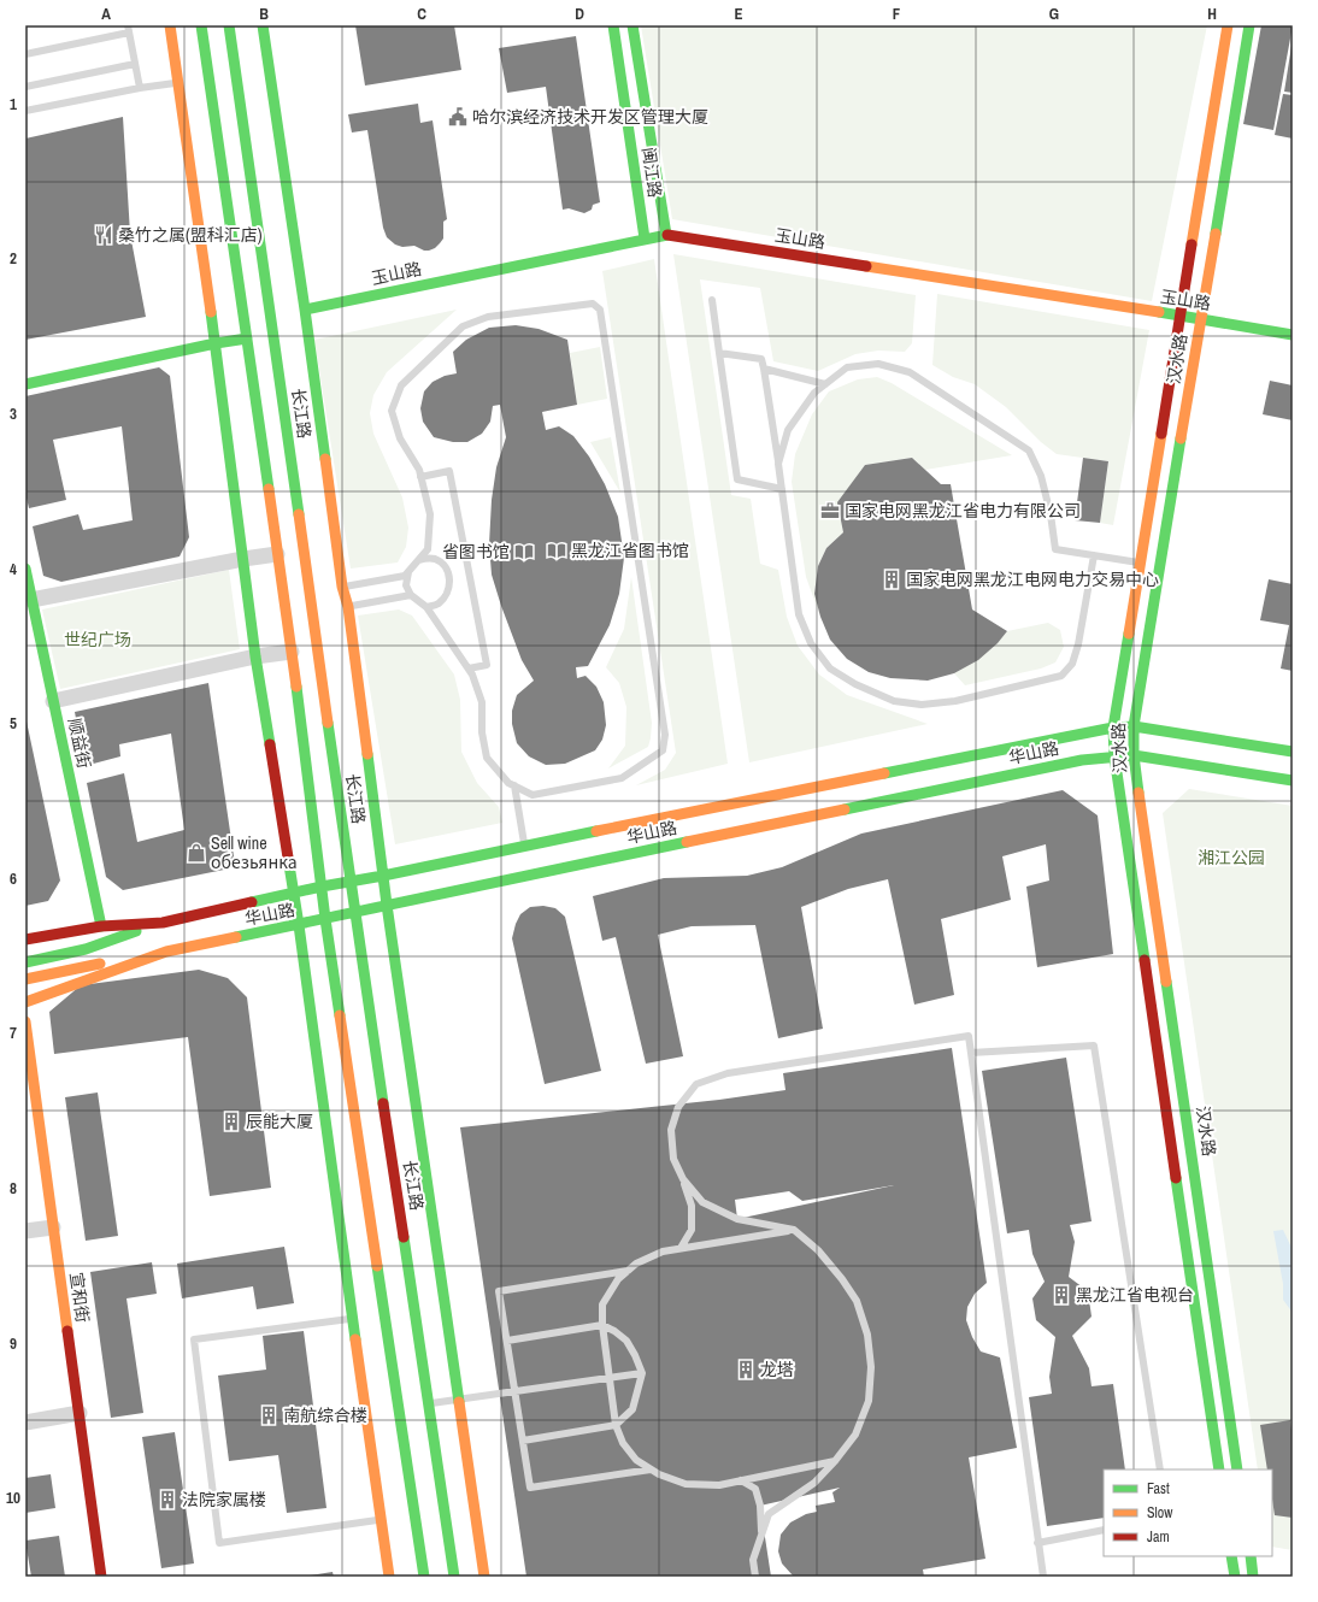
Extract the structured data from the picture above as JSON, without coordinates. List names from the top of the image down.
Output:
{
  "streets": {
    "main road": [
      "闽江路",
      "玉山路",
      "汉水路",
      "长江路",
      "顺益街",
      "华山路",
      "宣和街"
    ]
  },
  "crossings": [
    ["闽江路", "玉山路"],
    ["玉山路", "汉水路"],
    ["汉水路", "华山路"],
    ["长江路", "华山路"],
    ["顺益街", "华山路"]
  ],
  "parks": ["世纪广场", "湘江公园"],
  "places": {
    "public building": ["哈尔滨经济技术开发区管理大厦"],
    "restaurant": ["桑竹之属(盟科汇店)"],
    "office": ["国家电网黑龙江省电力有限公司"],
    "library": ["黑龙江省图书馆", "省图书馆"],
    "building": [
      "国家电网黑龙江电网电力交易中心",
      "辰能大厦",
      "黑龙江省电视台",
      "龙塔",
      "南航综合楼",
      "法院家属楼"
    ],
    "shop": ["Sell wine обезьянка"]
  },
  "legend": ["Fast", "Slow", "Jam"],
  "grid": {
    "columns": [
      "A",
      "B",
      "C",
      "D",
      "E",
      "F",
      "G",
      "H"
    ],
    "rows": [
      "1",
      "2",
      "3",
      "4",
      "5",
      "6",
      "7",
      "8",
      "9",
      "10"
    ]
  }
}
